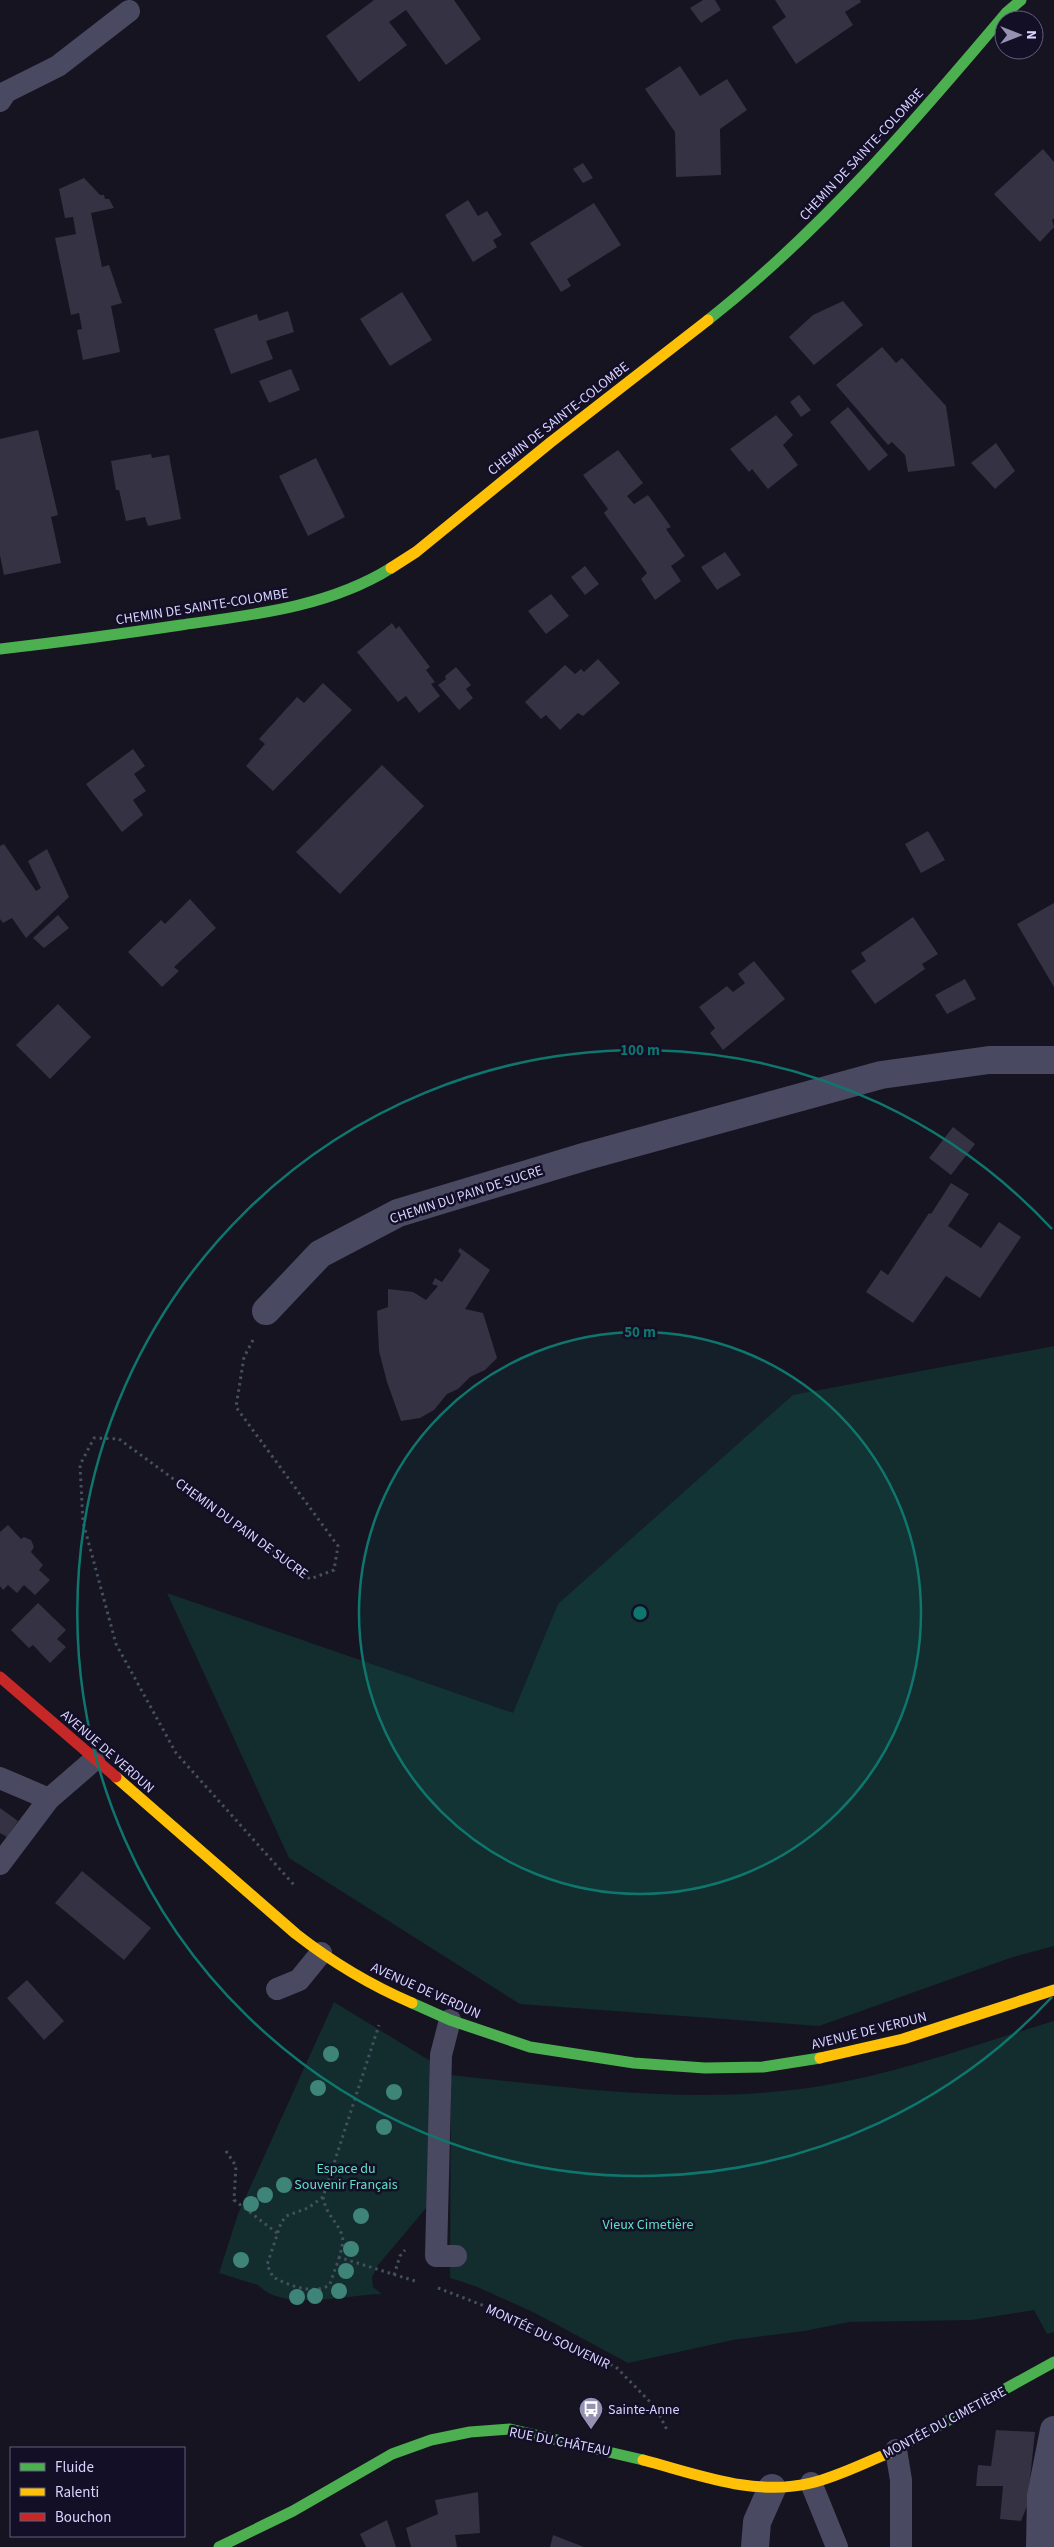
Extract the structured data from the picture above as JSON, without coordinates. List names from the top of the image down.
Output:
{
  "streets": {
    "street": [
      "CHEMIN DE SAINTE-COLOMBE",
      "CHEMIN DU PAIN DE SUCRE",
      "AVENUE DE VERDUN",
      "MONTÉE DU CIMETIÈRE",
      "RUE DU CHÂTEAU"
    ],
    "path": ["MONTÉE DU SOUVENIR"]
  },
  "crossings": [
    ["MONTÉE DU CIMETIÈRE", "RUE DU CHÂTEAU"]
  ],
  "parks": ["Espace du Souvenir Français", "Vieux Cimetière"],
  "places": {
    "bus stop": ["Sainte-Anne"]
  },
  "legend": ["Fluide", "Ralenti", "Bouchon"],
  "north": "right",
  "rings": ["100 m", "50 m"]
}
